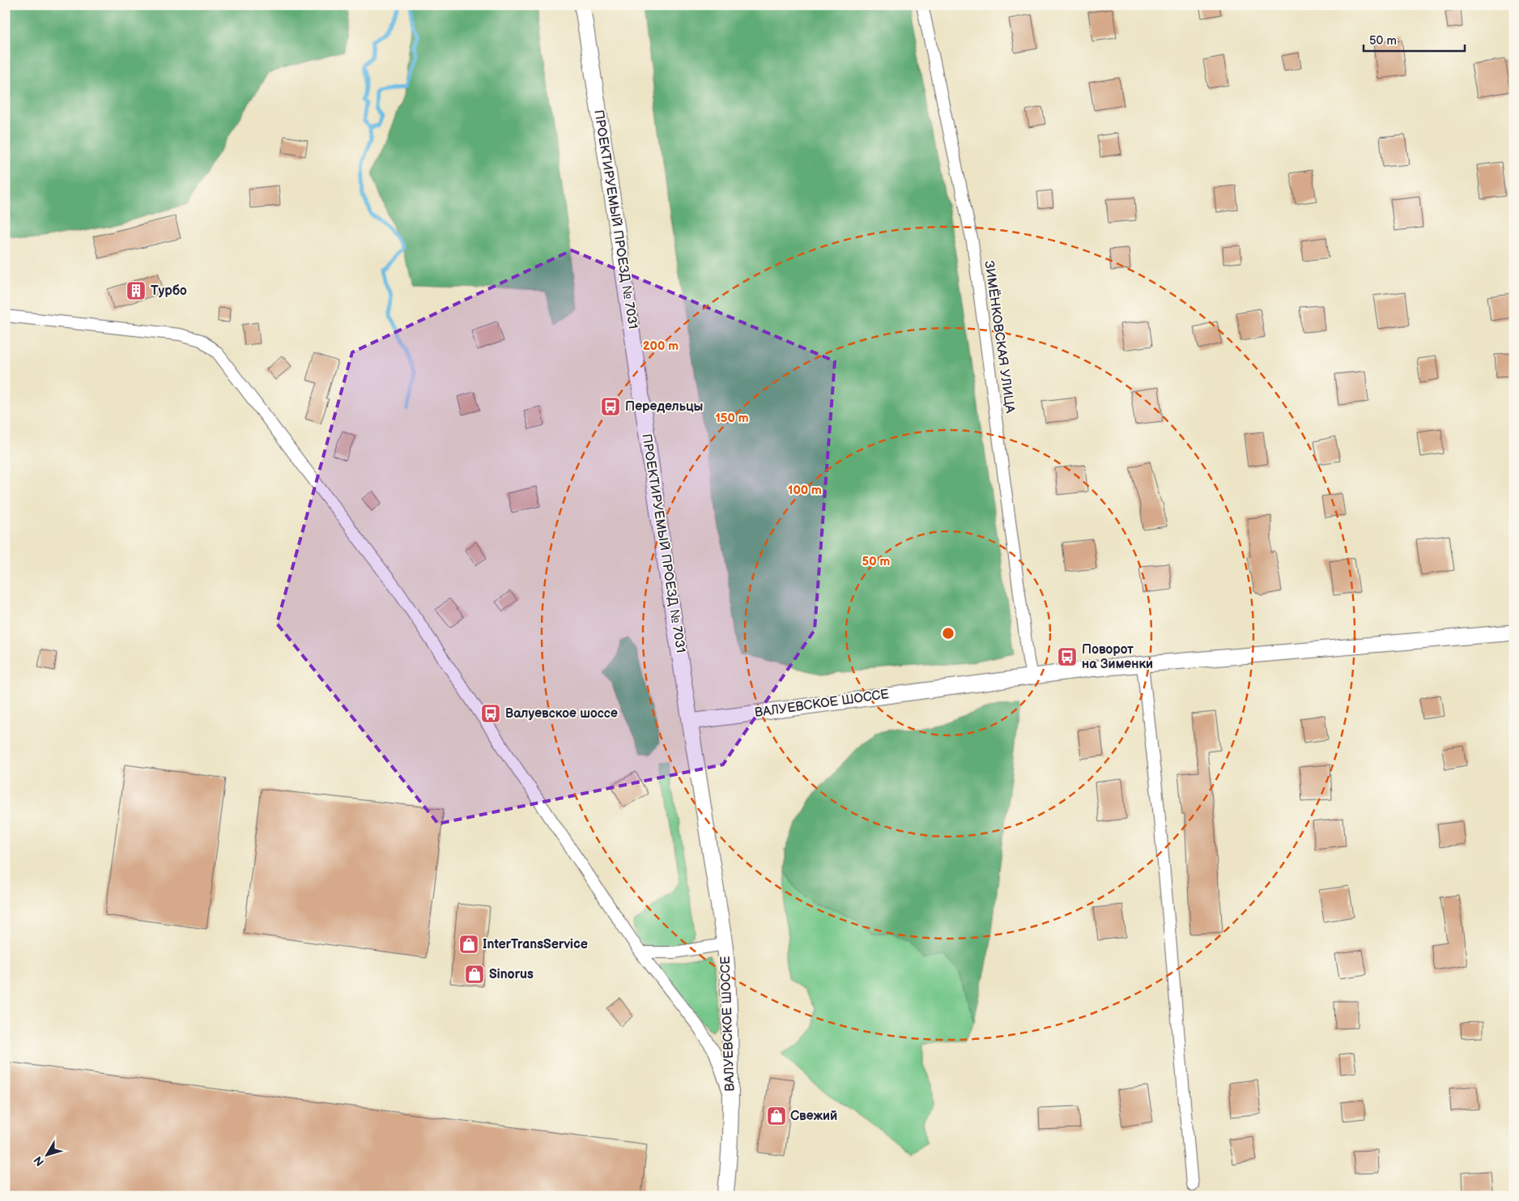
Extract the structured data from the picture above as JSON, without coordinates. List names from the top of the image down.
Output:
{
  "streets": {
    "main road": ["ПРОЕКТИРУЕМЫЙ ПРОЕЗД № 7031", "ВАЛУЕВСКОЕ ШОССЕ"],
    "street": ["ЗИМЁНКОВСКАЯ УЛИЦА"]
  },
  "crossings": [
    ["ПРОЕКТИРУЕМЫЙ ПРОЕЗД № 7031", "ВАЛУЕВСКОЕ ШОССЕ"],
    ["ЗИМЁНКОВСКАЯ УЛИЦА", "ВАЛУЕВСКОЕ ШОССЕ"]
  ],
  "places": {
    "building": ["Турбо"],
    "bus stop": ["Передельцы", "Поворот на Зименки", "Валуевское шоссе"],
    "shop": ["InterTransService", "Sinorus", "Свежий"]
  },
  "scale_bar": "50 m",
  "north": "bottom left",
  "rings": [
    "200 m",
    "150 m",
    "100 m",
    "50 m"
  ]
}
